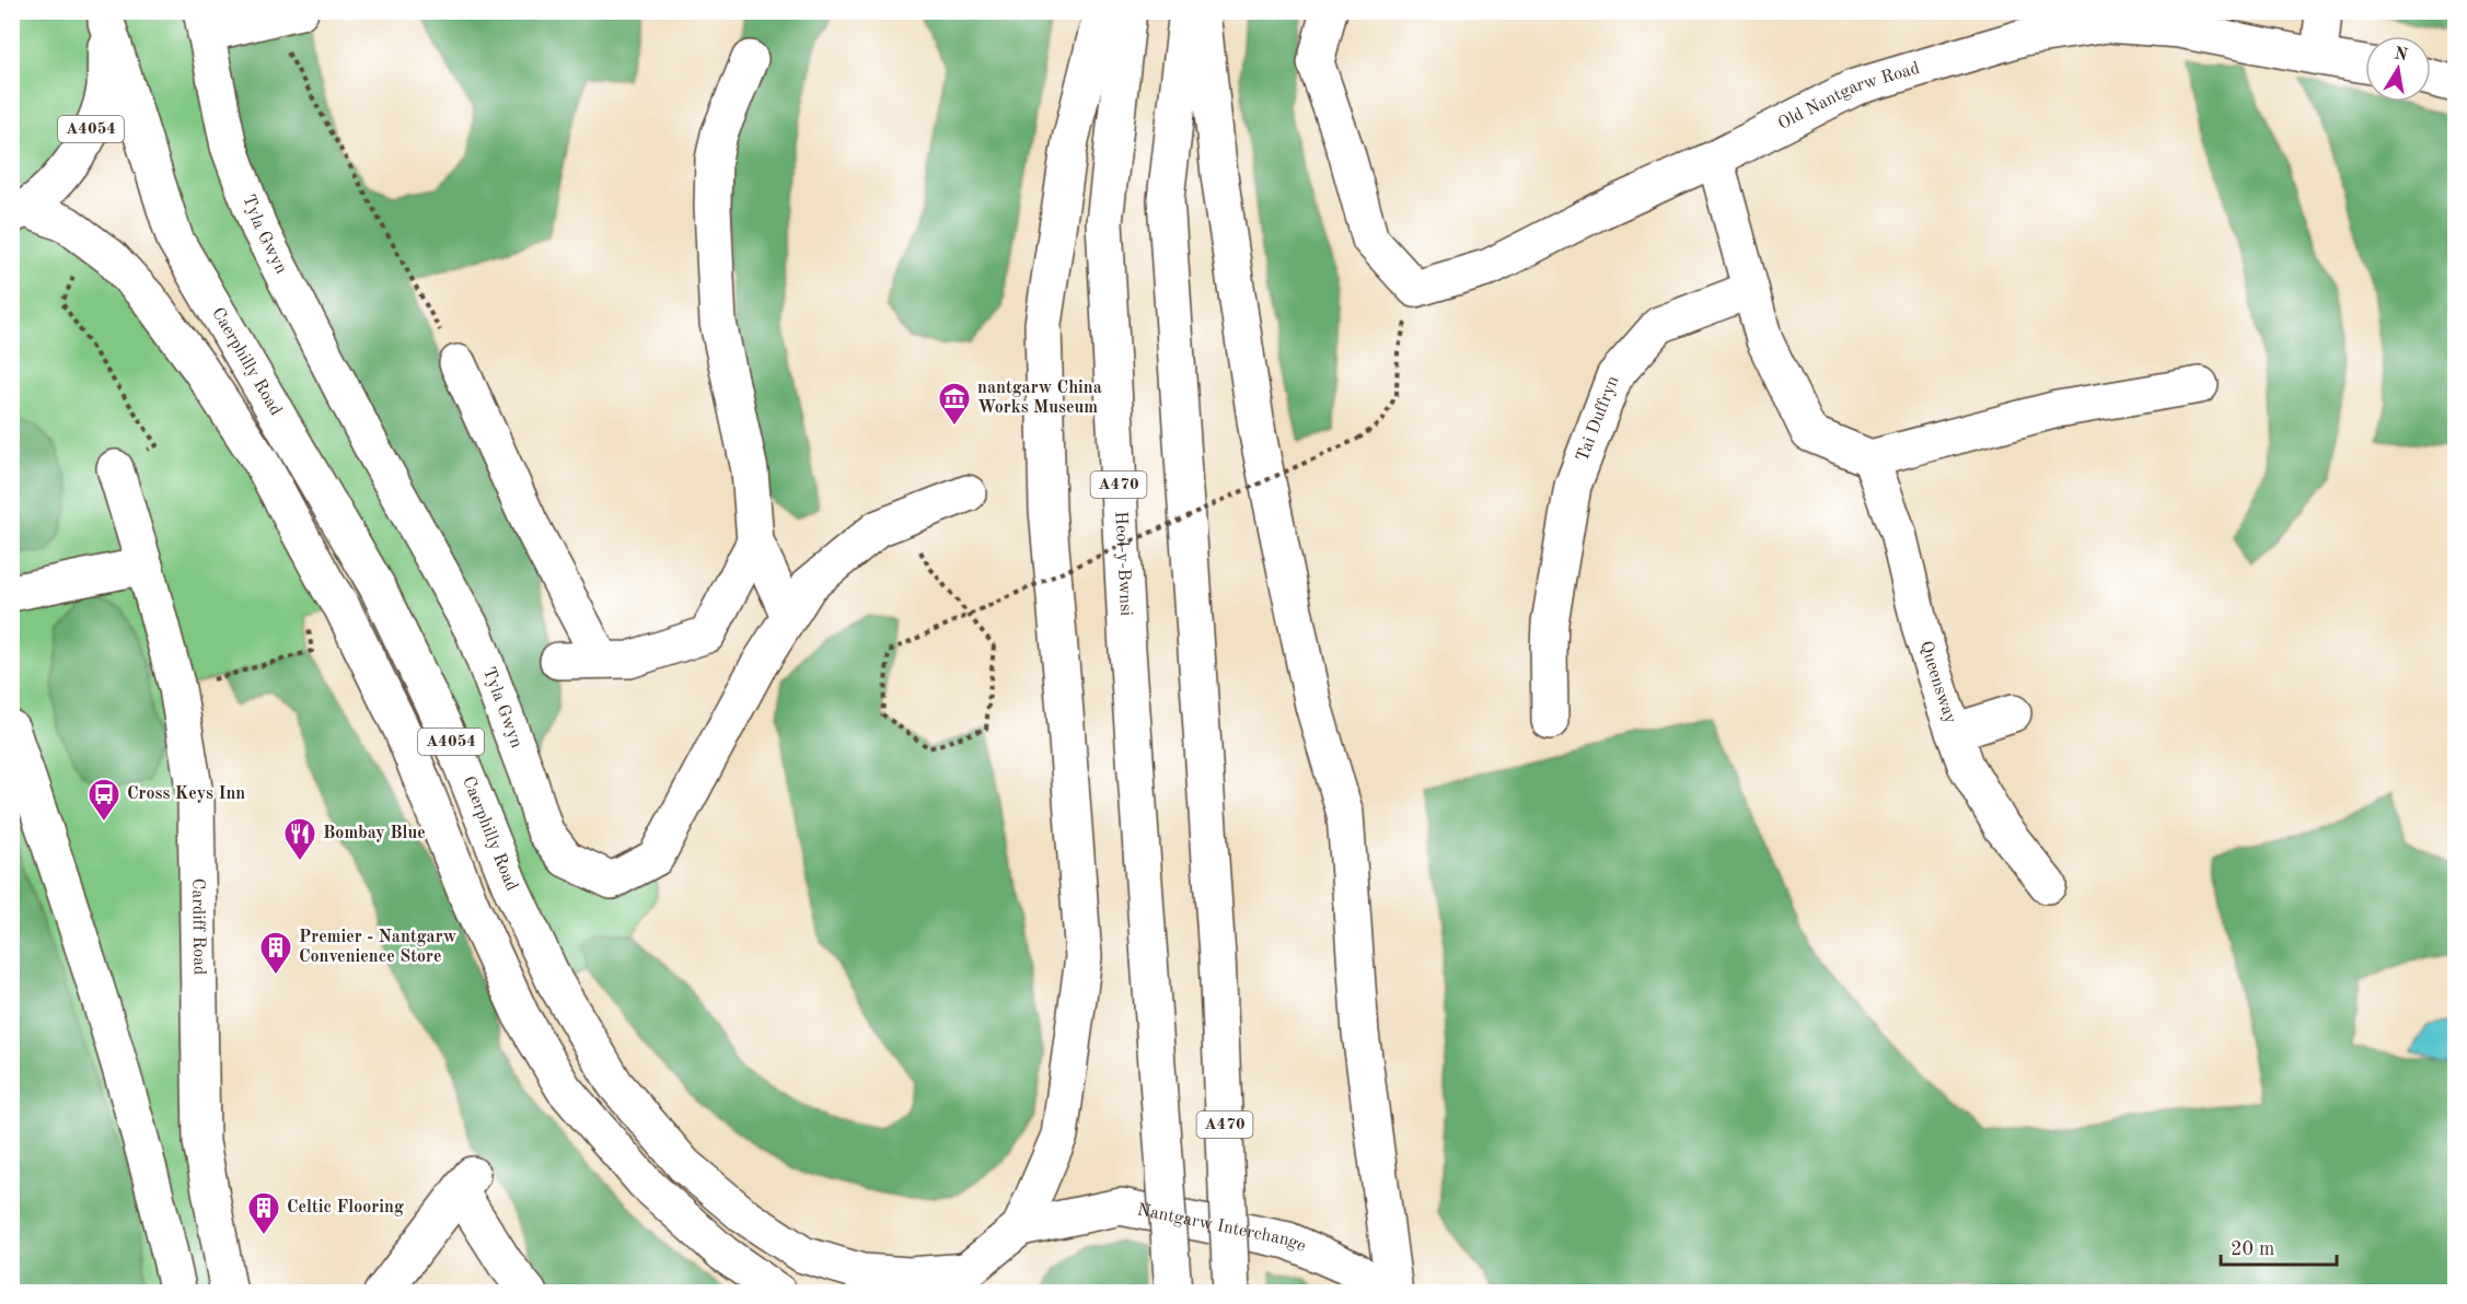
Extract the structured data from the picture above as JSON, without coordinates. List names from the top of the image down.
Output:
{
  "streets": {
    "main road": [
      "Old Nantgarw Road",
      "A4054",
      "Tyla Gwyn",
      "Caerphilly Road",
      "Tai Duffryn",
      "A470",
      "Heol-y-Bwnsi",
      "Queensway",
      "Cardiff Road",
      "Nantgarw Interchange"
    ]
  },
  "crossings": [
    ["A4054", "Caerphilly Road"],
    ["Caerphilly Road", "Nantgarw Interchange"]
  ],
  "places": {
    "museum": ["nantgarw China Works Museum"],
    "bus stop": ["Cross Keys Inn"],
    "restaurant": ["Bombay Blue"],
    "building": ["Premier - Nantgarw Convenience Store", "Celtic Flooring"]
  },
  "scale_bar": "20 m",
  "north": "top"
}
